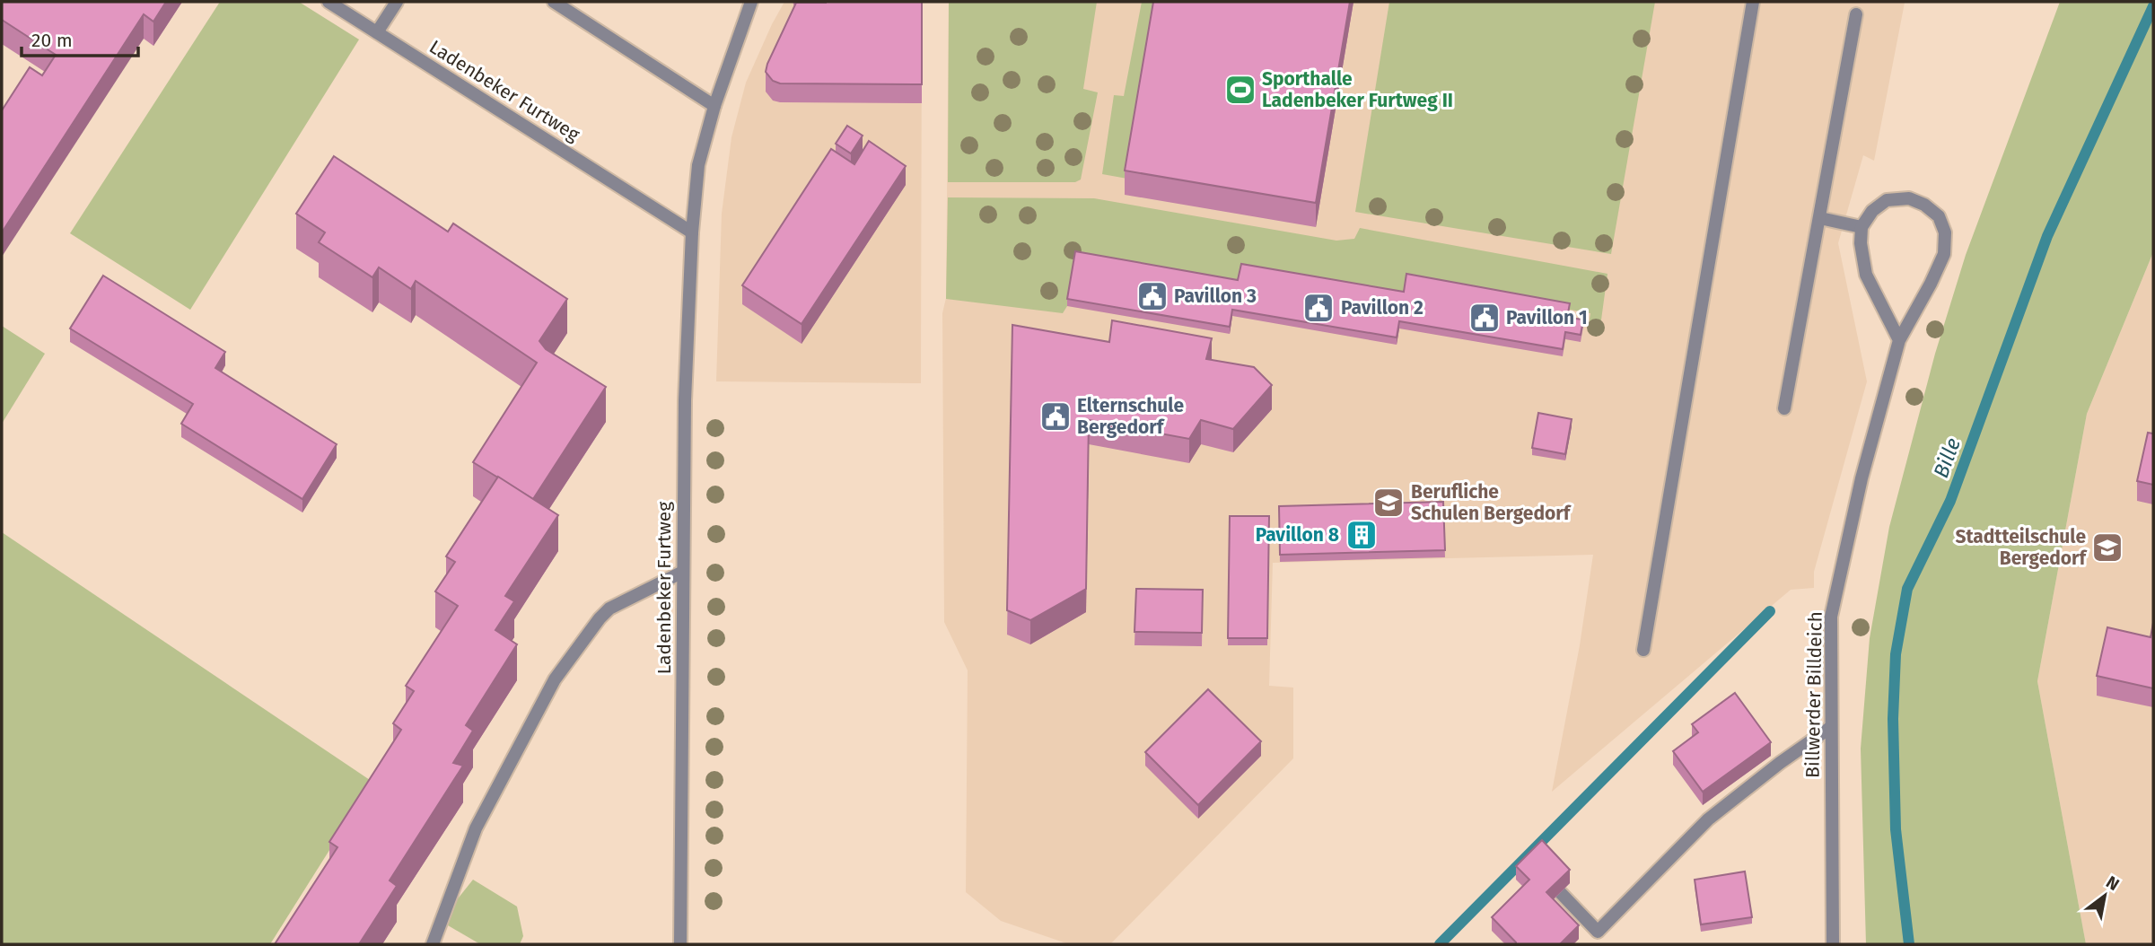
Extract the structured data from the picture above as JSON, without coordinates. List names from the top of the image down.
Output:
{
  "streets": {
    "street": ["Ladenbeker Furtweg", "Billwerder Billdeich"]
  },
  "water": ["Bille"],
  "places": {
    "sports": ["Sporthalle Ladenbeker Furtweg II"],
    "public building": [
      "Pavillon 3",
      "Pavillon 2",
      "Pavillon 1",
      "Elternschule Bergedorf"
    ],
    "school or university": ["Berufliche Schulen Bergedorf", "Stadtteilschule Bergedorf"],
    "building": ["Pavillon 8"]
  },
  "scale_bar": "20 m",
  "north": "top right"
}
